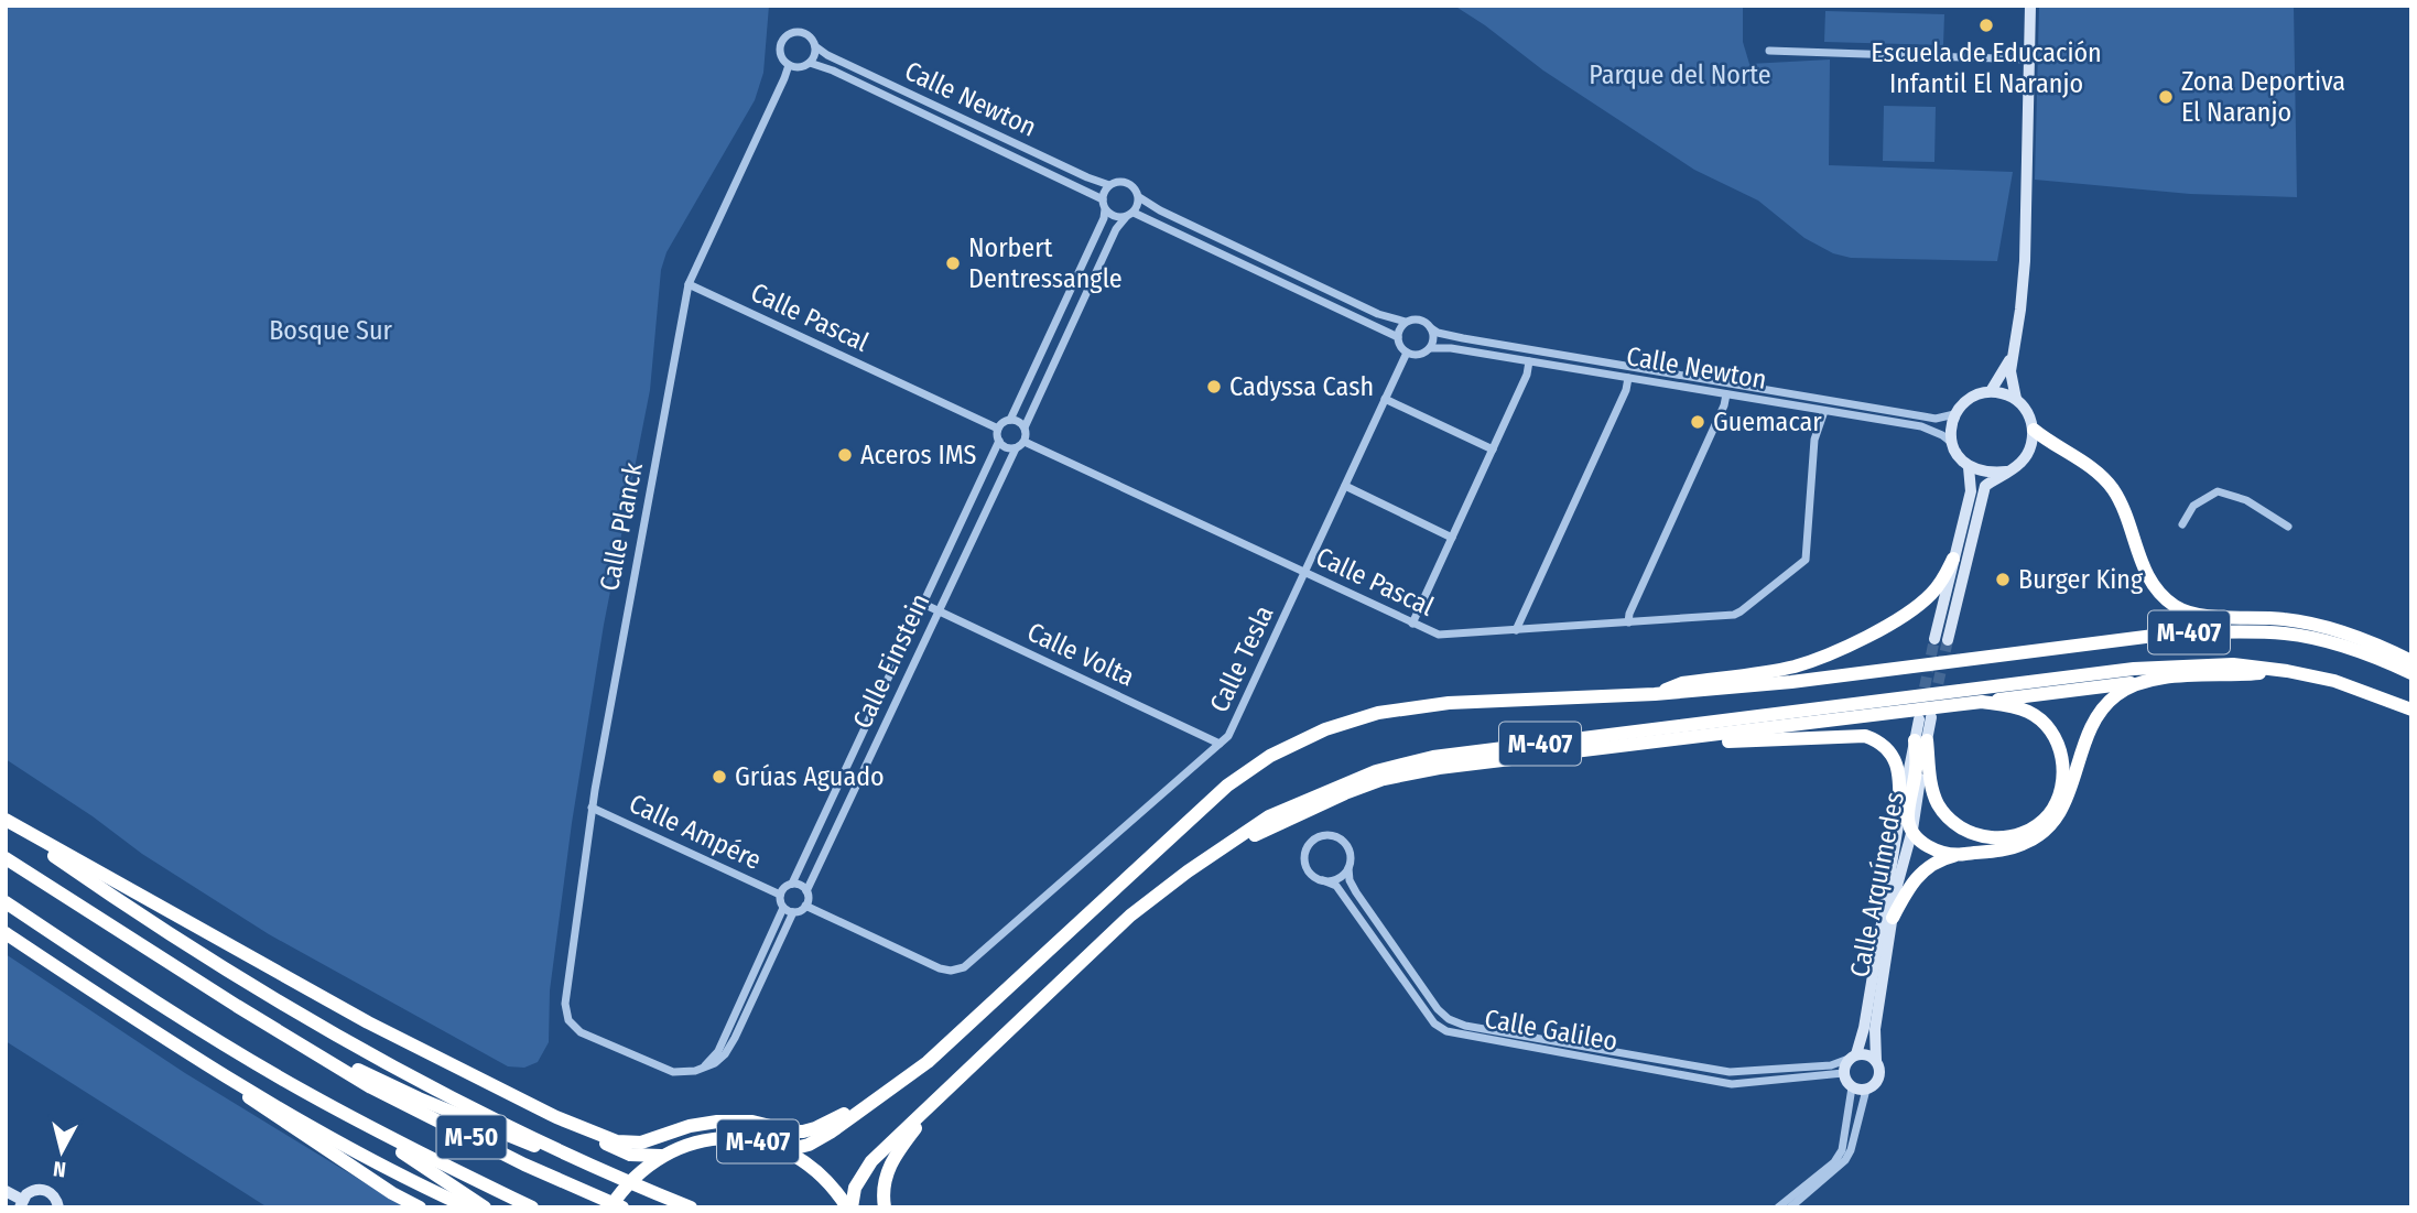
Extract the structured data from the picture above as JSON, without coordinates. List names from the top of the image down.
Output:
{
  "streets": {
    "highway": ["M-407", "M-50"],
    "street": [
      "Calle Newton",
      "Calle Pascal",
      "Calle Planck",
      "Calle Volta",
      "Calle Tesla",
      "Calle Einstein",
      "Calle Ampére",
      "Calle Arquímedes",
      "Calle Galileo"
    ]
  },
  "crossings": [
    ["Calle Newton", "Calle Pascal"],
    ["Calle Newton", "Calle Planck"],
    ["Calle Newton", "M-407"],
    ["Calle Newton", "Calle Tesla"],
    ["Calle Pascal", "Calle Planck"],
    ["Calle Pascal", "Calle Tesla"],
    ["Calle Pascal", "Calle Einstein"],
    ["Calle Planck", "Calle Ampére"],
    ["M-407", "Calle Arquímedes"],
    ["Calle Volta", "Calle Tesla"],
    ["Calle Volta", "Calle Einstein"],
    ["Calle Tesla", "Calle Einstein"],
    ["Calle Tesla", "Calle Ampére"],
    ["Calle Einstein", "Calle Ampére"],
    ["Calle Arquímedes", "Calle Galileo"]
  ],
  "parks": ["Parque del Norte", "Bosque Sur"],
  "places": [
    "Escuela de Educación Infantil El Naranjo",
    "Zona Deportiva El Naranjo",
    "Norbert Dentressangle",
    "Cadyssa Cash",
    "Guemacar",
    "Aceros IMS",
    "Burger King",
    "Grúas Aguado"
  ],
  "north": "bottom"
}
